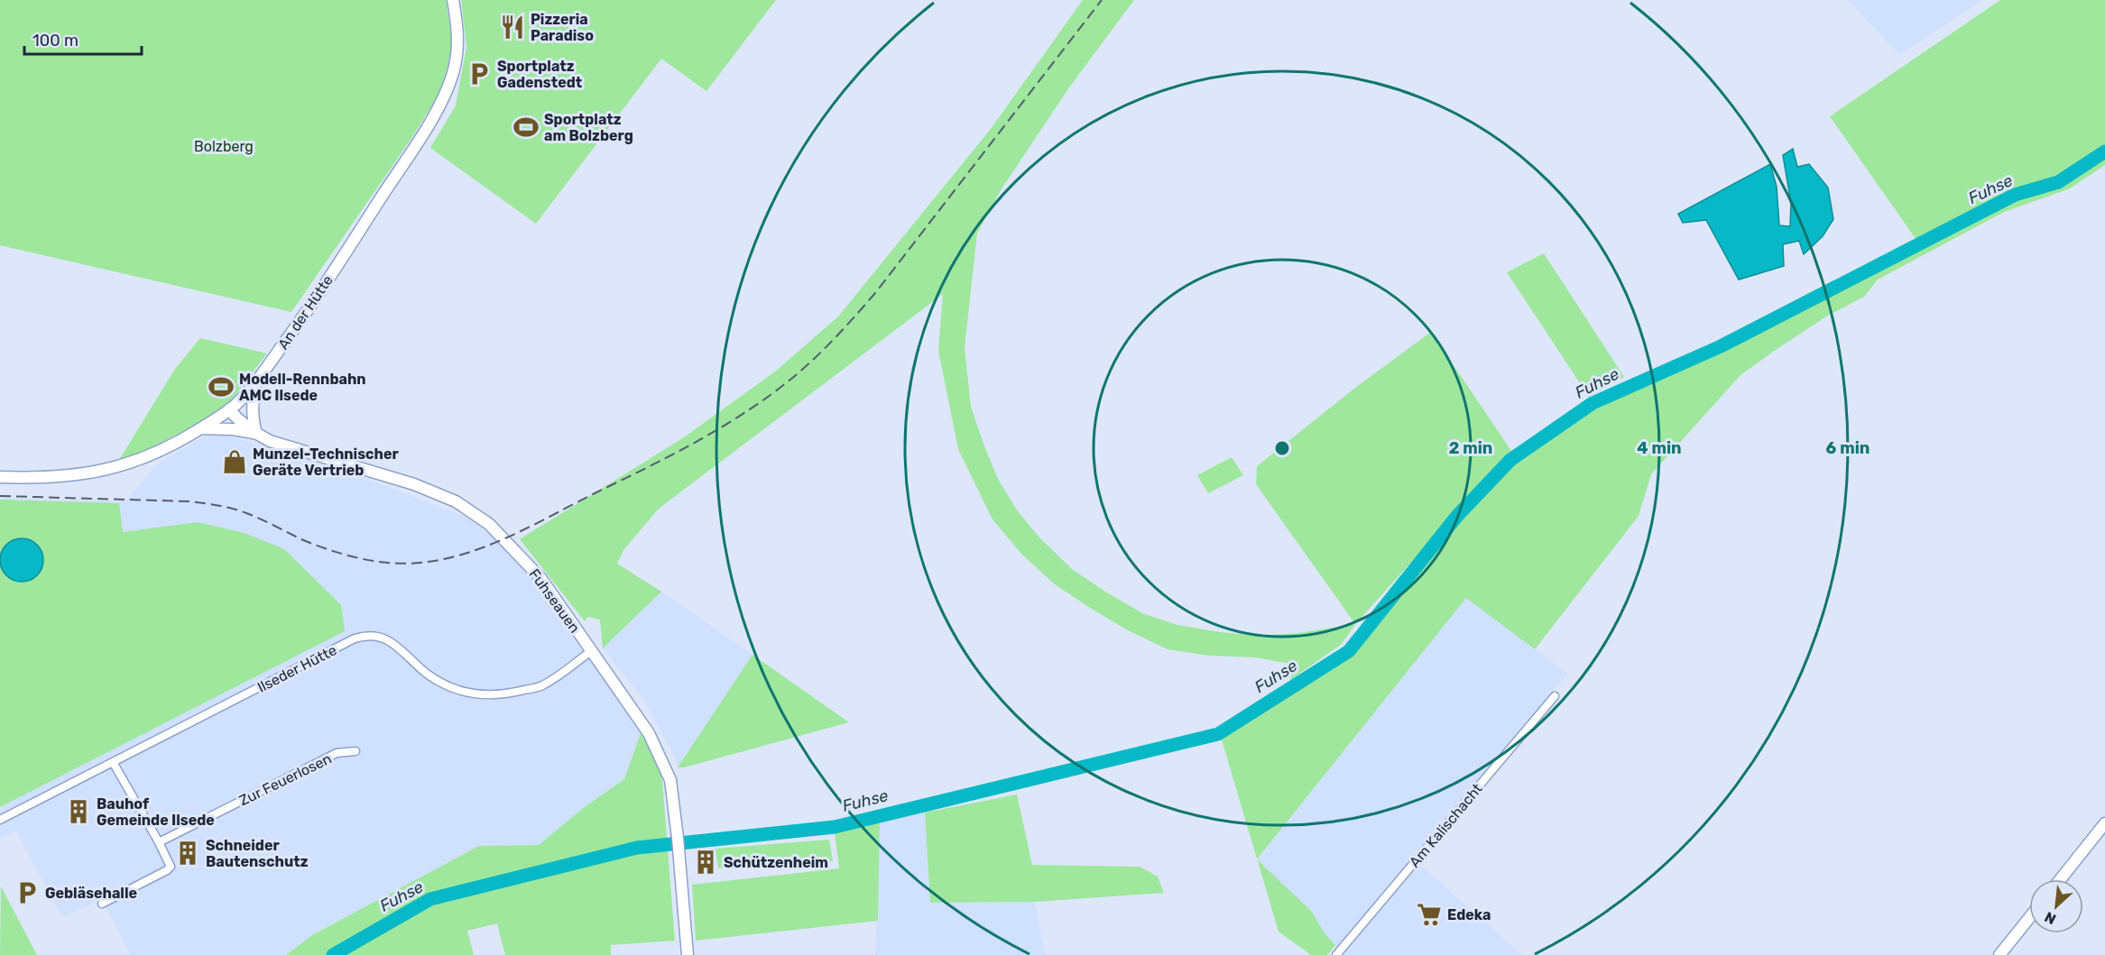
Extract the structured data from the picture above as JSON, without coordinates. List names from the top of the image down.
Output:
{
  "streets": {
    "street": [
      "An der Hütte",
      "Fuhseauen",
      "Ilseder Hütte",
      "Zur Feuerlosen",
      "Am Kalischacht"
    ]
  },
  "crossings": [
    ["An der Hütte", "Fuhseauen"],
    ["Fuhseauen", "Ilseder Hütte"]
  ],
  "water": ["Fuhse"],
  "parks": ["Bolzberg"],
  "places": {
    "restaurant": ["Pizzeria Paradiso"],
    "parking": ["Sportplatz Gadenstedt", "Gebläsehalle"],
    "sports": ["Sportplatz am Bolzberg", "Modell-Rennbahn AMC Ilsede"],
    "shop": ["Munzel-Technischer Geräte Vertrieb"],
    "building": ["Bauhof Gemeinde Ilsede", "Schneider Bautenschutz", "Schützenheim"],
    "supermarket": ["Edeka"]
  },
  "scale_bar": "100 m",
  "north": "bottom left",
  "rings": ["2 min", "4 min", "6 min"]
}
